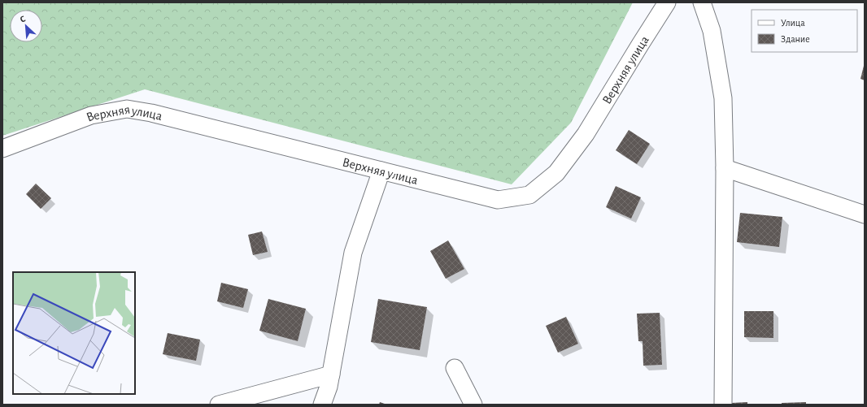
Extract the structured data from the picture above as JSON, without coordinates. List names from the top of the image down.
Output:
{
  "streets": {
    "street": ["Верхняя улица"]
  },
  "legend": ["Улица", "Здание"],
  "north": "top left"
}
